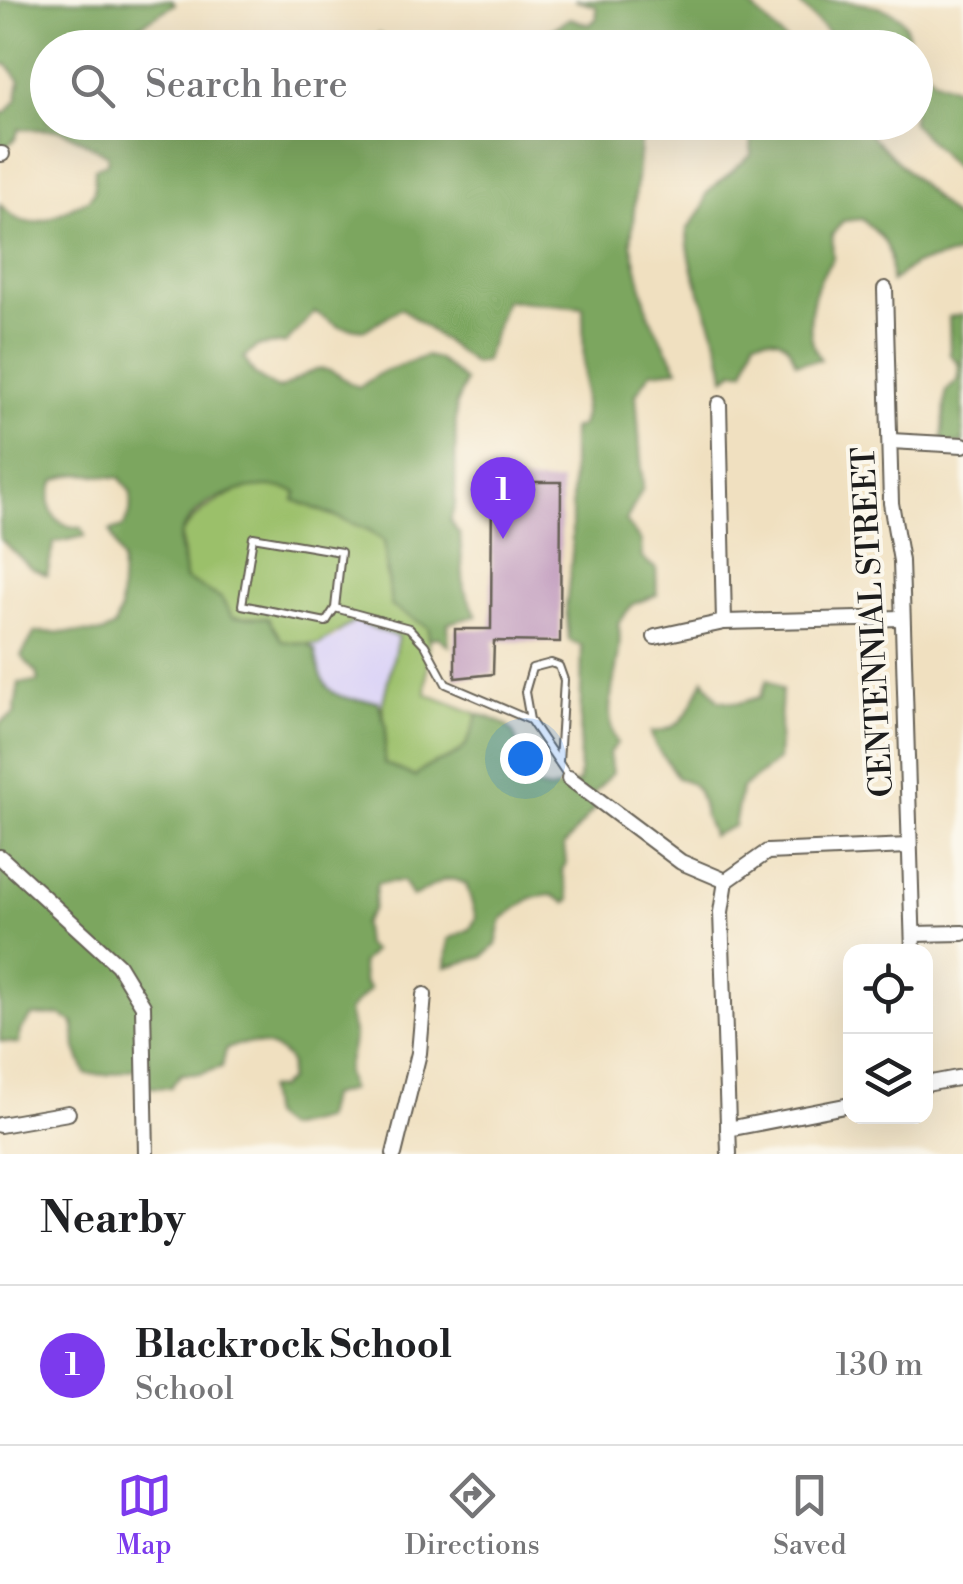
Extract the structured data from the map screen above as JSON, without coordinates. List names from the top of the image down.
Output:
{
  "streets": {
    "street": ["CENTENNIAL STREET"]
  },
  "page": {
    "search": "Search here",
    "pins": "1",
    "heading": "Nearby",
    "list": [
      {
        "mark": "1",
        "name": "Blackrock School",
        "note": "School",
        "value": "130 m"
      }
    ],
    "nav": ["Map", "Directions", "Saved"]
  }
}
